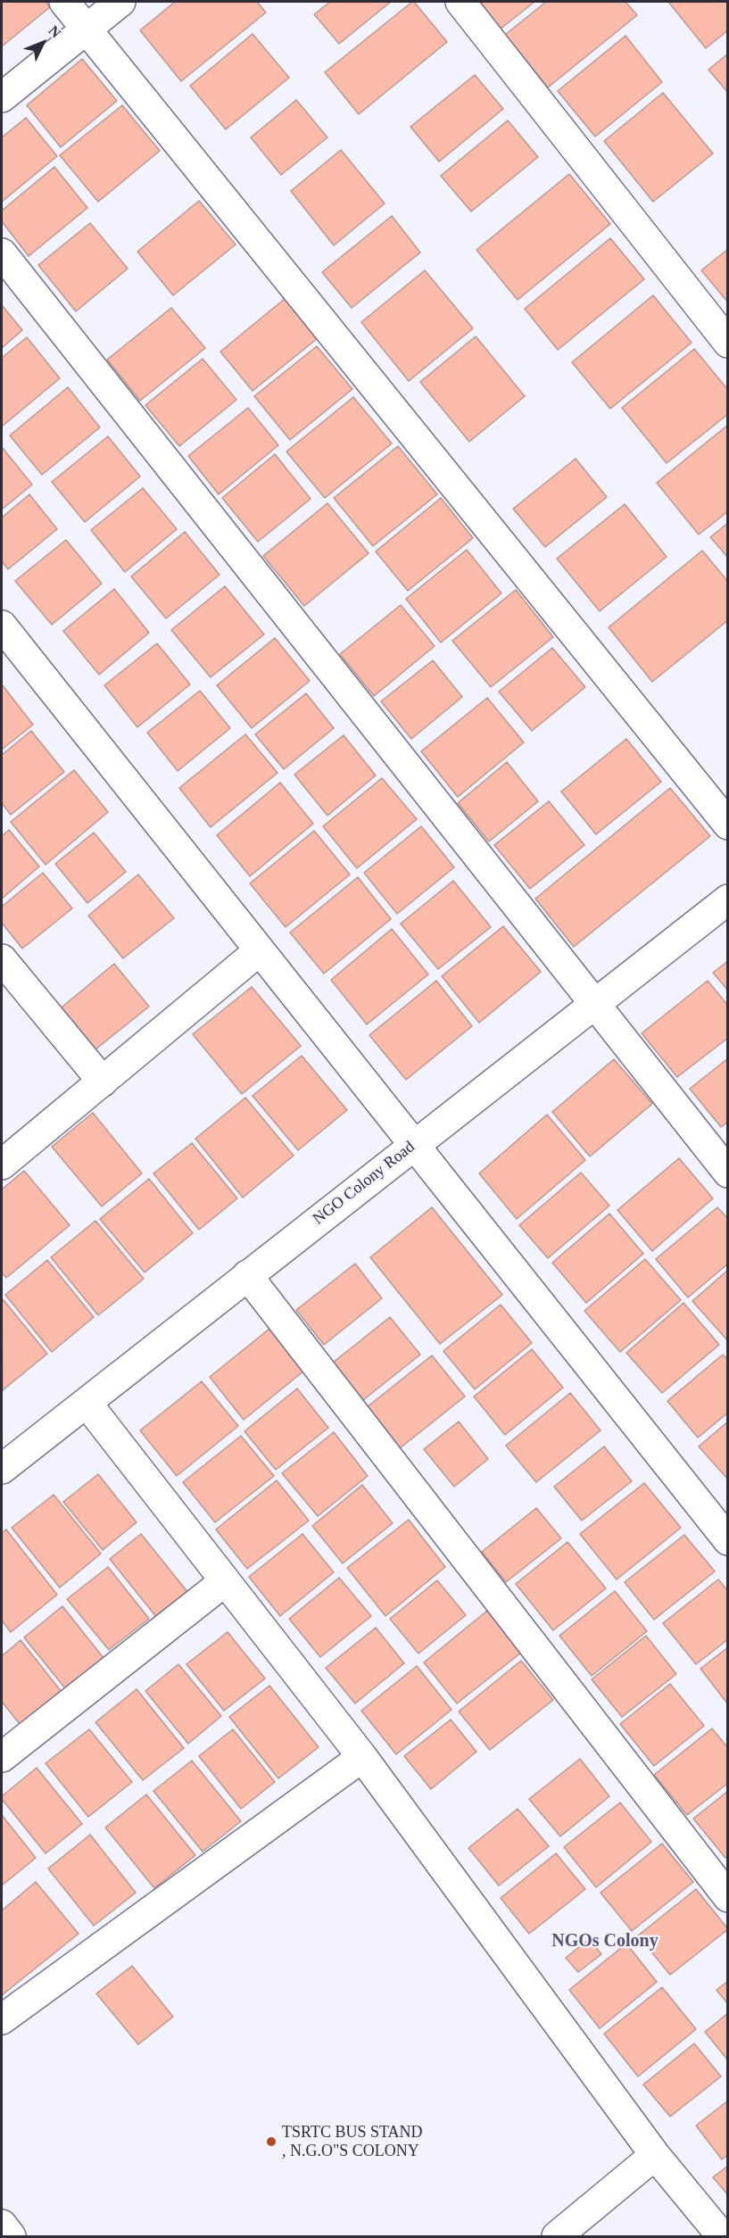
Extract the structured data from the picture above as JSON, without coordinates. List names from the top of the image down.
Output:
{
  "streets": {
    "street": ["NGO Colony Road"]
  },
  "districts": ["NGOs Colony"],
  "places": ["TSRTC BUS STAND , N.G.O\"S COLONY"],
  "north": "top right"
}
